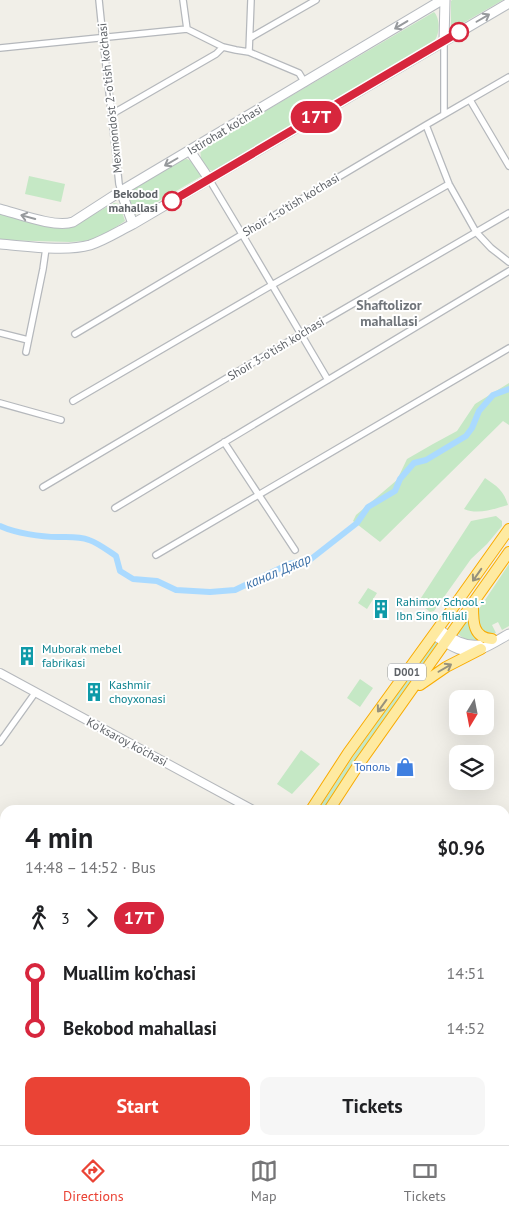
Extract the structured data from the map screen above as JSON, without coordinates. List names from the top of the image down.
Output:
{
  "streets": {
    "highway": ["D001"],
    "main road": ["Mexmondo'st 2-o'tish ko'chasi", "Istirohat ko'chasi"],
    "street": ["Shoir 1-o'tish ko'chasi", "Shoir 3-o'tish ko'chasi", "Ko'ksaroy ko'chasi"]
  },
  "crossings": [
    ["Mexmondo'st 2-o'tish ko'chasi", "Istirohat ko'chasi"]
  ],
  "districts": ["Shaftolizor mahallasi"],
  "water": ["канал Джар"],
  "places": {
    "other": ["Bekobod mahallasi"],
    "building": ["Rahimov School - Ibn Sino filiali", "Muborak mebel fabrikasi", "Kashmir choyxonasi"],
    "shop": ["Тополь"]
  },
  "lines": ["bus line 17T"],
  "north": "bottom",
  "page": {
    "on_map": "17T",
    "heading": ["4 min", "14:48 – 14:52 · Bus", "$0.96"],
    "legs": ["3", "17T"],
    "list": [
      {
        "name": "Muallim ko'chasi",
        "value": "14:51"
      },
      {
        "name": "Bekobod mahallasi",
        "value": "14:52"
      }
    ],
    "buttons": ["Start", "Tickets"],
    "tabs": ["Directions", "Map", "Tickets"]
  }
}
